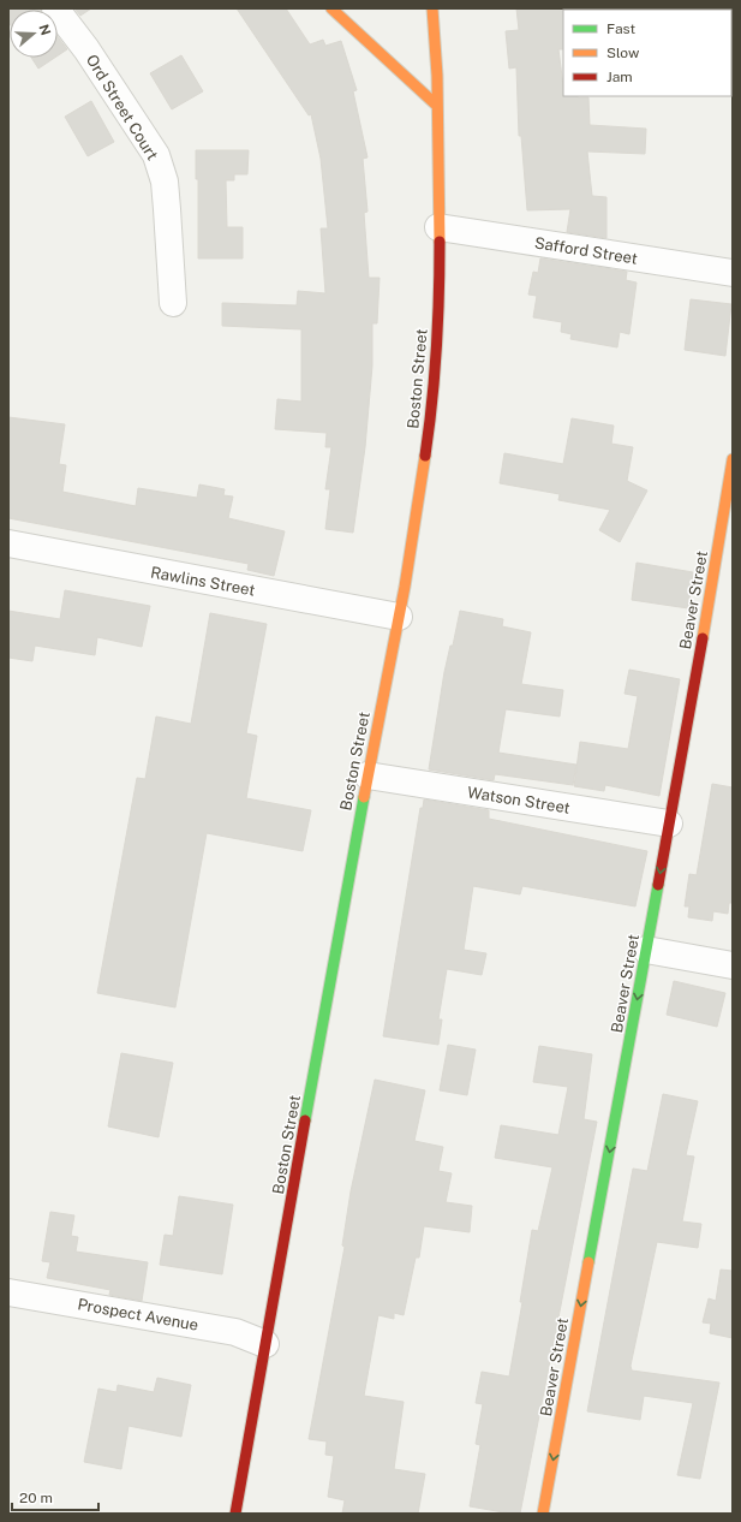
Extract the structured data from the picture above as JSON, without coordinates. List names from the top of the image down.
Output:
{
  "streets": {
    "main road": ["Boston Street", "Beaver Street"],
    "street": [
      "Ord Street Court",
      "Safford Street",
      "Rawlins Street",
      "Watson Street",
      "Prospect Avenue"
    ]
  },
  "crossings": [
    ["Safford Street", "Boston Street"],
    ["Boston Street", "Rawlins Street"],
    ["Boston Street", "Watson Street"],
    ["Boston Street", "Prospect Avenue"],
    ["Beaver Street", "Watson Street"]
  ],
  "one_way": ["Beaver Street"],
  "legend": ["Fast", "Slow", "Jam"],
  "scale_bar": "20 m",
  "north": "right"
}
